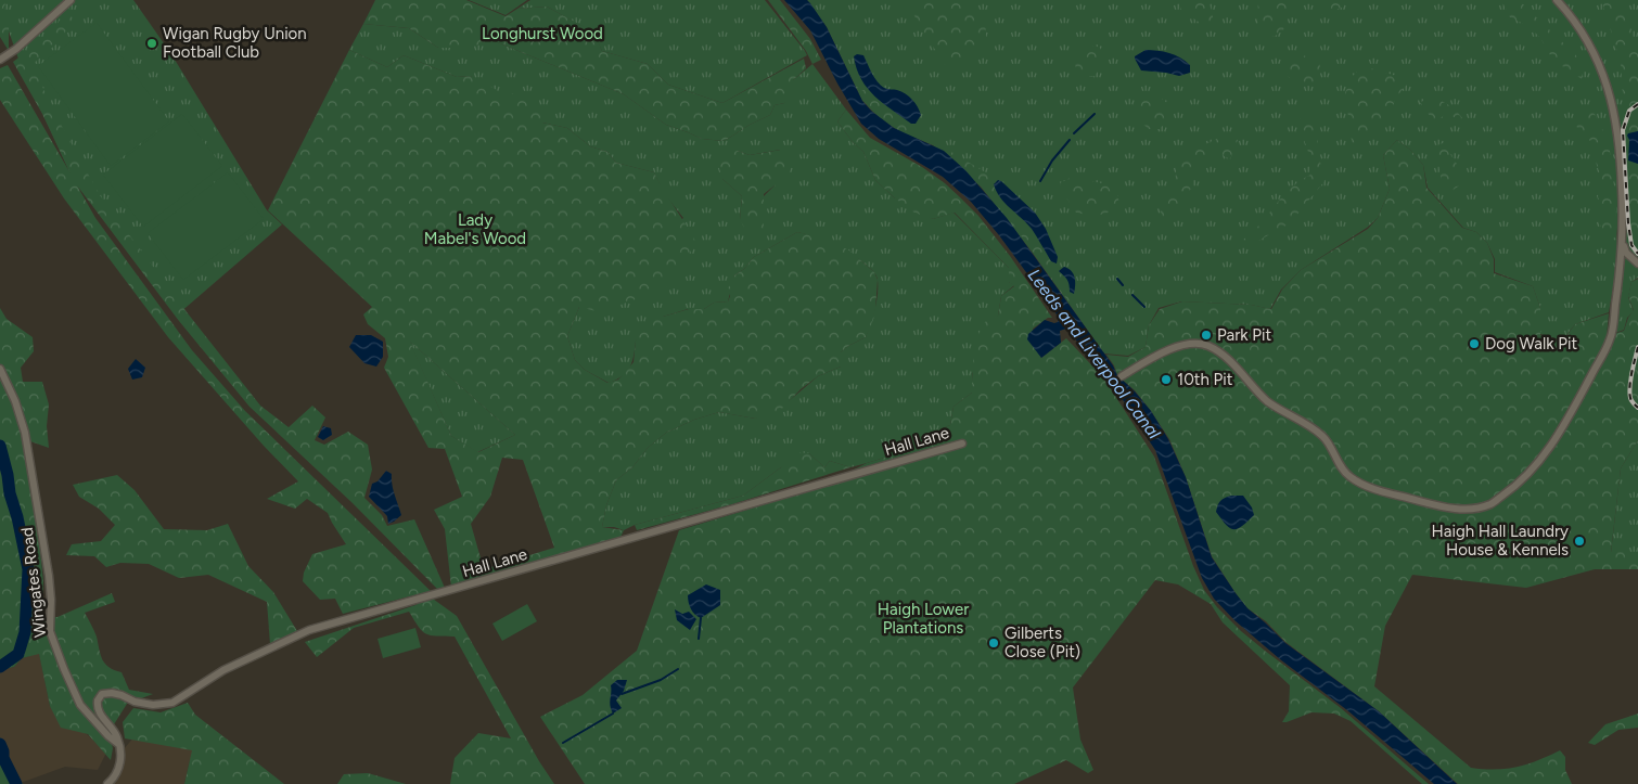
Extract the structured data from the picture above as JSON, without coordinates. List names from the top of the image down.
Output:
{
  "streets": {
    "street": ["Hall Lane", "Wingates Road"]
  },
  "crossings": [
    ["Hall Lane", "Wingates Road"]
  ],
  "water": ["Leeds and Liverpool Canal"],
  "parks": ["Longhurst Wood", "Lady Mabel's Wood", "Haigh Lower Plantations"],
  "places": [
    "Wigan Rugby Union Football Club",
    "Park Pit",
    "Dog Walk Pit",
    "10th Pit",
    "Haigh Hall Laundry House & Kennels",
    "Gilberts Close (Pit)"
  ]
}
